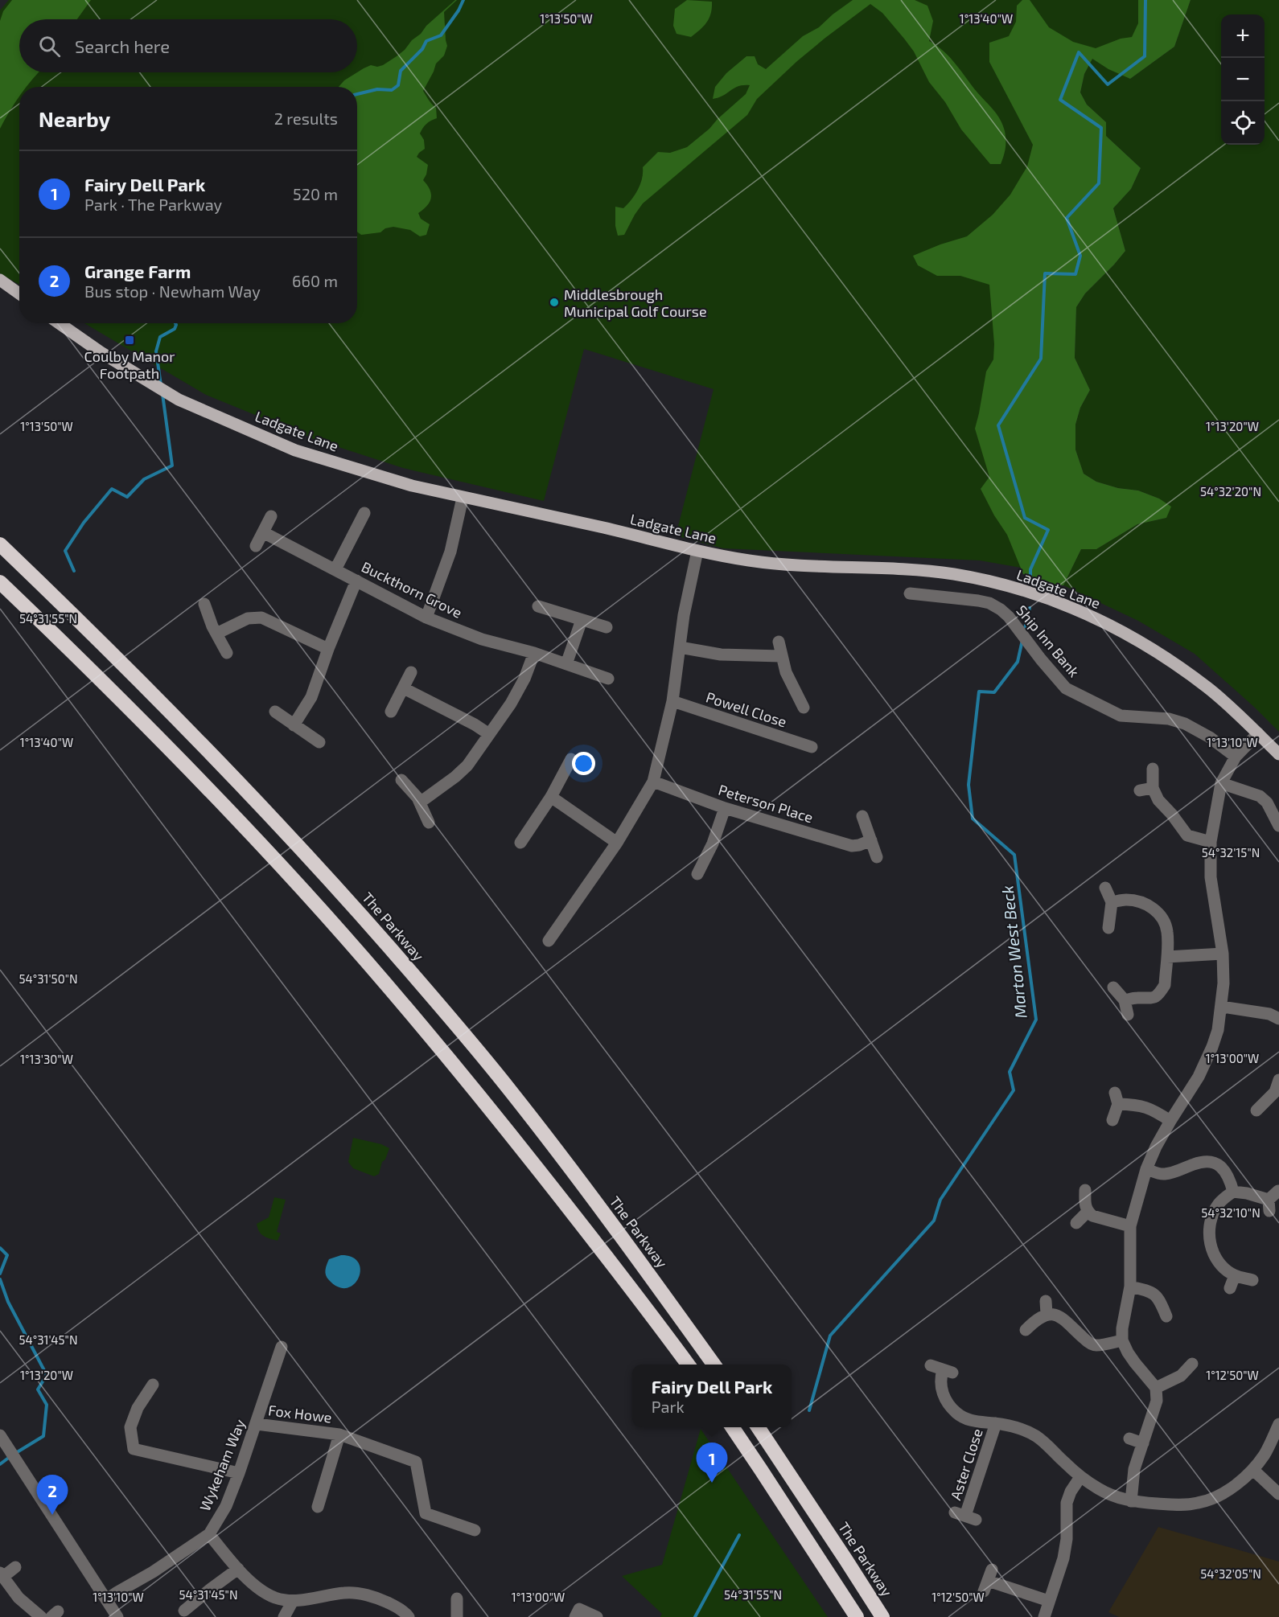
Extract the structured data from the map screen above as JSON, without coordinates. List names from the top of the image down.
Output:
{
  "streets": {
    "highway": ["The Parkway"],
    "main road": ["Ladgate Lane"],
    "street": [
      "Buckthorn Grove",
      "Ship Inn Bank",
      "Powell Close",
      "Peterson Place",
      "Fox Howe",
      "Aster Close",
      "Wykeham Way"
    ]
  },
  "crossings": [
    ["Fox Howe", "Wykeham Way"]
  ],
  "water": ["Marton West Beck"],
  "places": {
    "other": ["Middlesbrough Municipal Golf Course"],
    "transit": ["Coulby Manor Footpath"]
  },
  "page": {
    "map_buttons": ["+", "−"],
    "search": "Search here",
    "heading": ["Nearby", "2 results"],
    "list": [
      {
        "mark": "1",
        "name": "Fairy Dell Park",
        "note": "Park · The Parkway",
        "value": "520 m"
      },
      {
        "mark": "2",
        "name": "Grange Farm",
        "note": "Bus stop · Newham Way",
        "value": "660 m"
      }
    ],
    "popup": ["Fairy Dell Park", "Park"],
    "pins": ["1", "2"]
  },
  "coordinates": [
    "1°13'50\"W",
    "1°13'40\"W",
    "1°13'20\"W",
    "54°32'20\"N",
    "54°31'55\"N",
    "1°13'10\"W",
    "54°32'15\"N",
    "54°31'50\"N",
    "1°13'00\"W",
    "1°13'30\"W",
    "54°32'10\"N",
    "54°31'45\"N",
    "1°12'50\"W",
    "54°32'05\"N"
  ]
}
